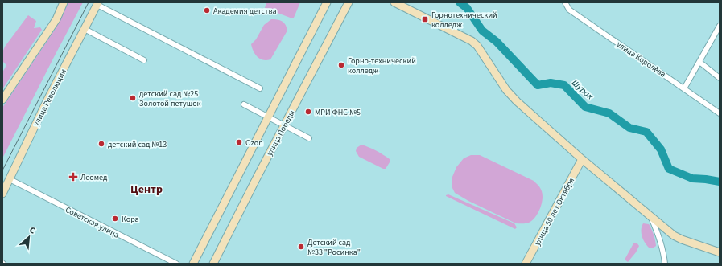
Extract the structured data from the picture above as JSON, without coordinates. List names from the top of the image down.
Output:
{
  "streets": {
    "street": [
      "улица Королёва",
      "улица Революции",
      "улица Победы",
      "улица 50 лет Октября",
      "Советская улица"
    ]
  },
  "crossings": [
    ["улица Революции", "Советская улица"]
  ],
  "districts": ["Центр"],
  "water": ["Шурак"],
  "places": {
    "other": [
      "Академия детства",
      "Горно-технический колледж",
      "детский сад №25 Золотой петушок",
      "МРИ ФНС №5",
      "Ozon",
      "детский сад №13",
      "Кора",
      "Детский сад №33 \"Росинка\""
    ],
    "transit": ["Горнотехнический колледж"],
    "health": ["Леомед"]
  },
  "north": "top right"
}
